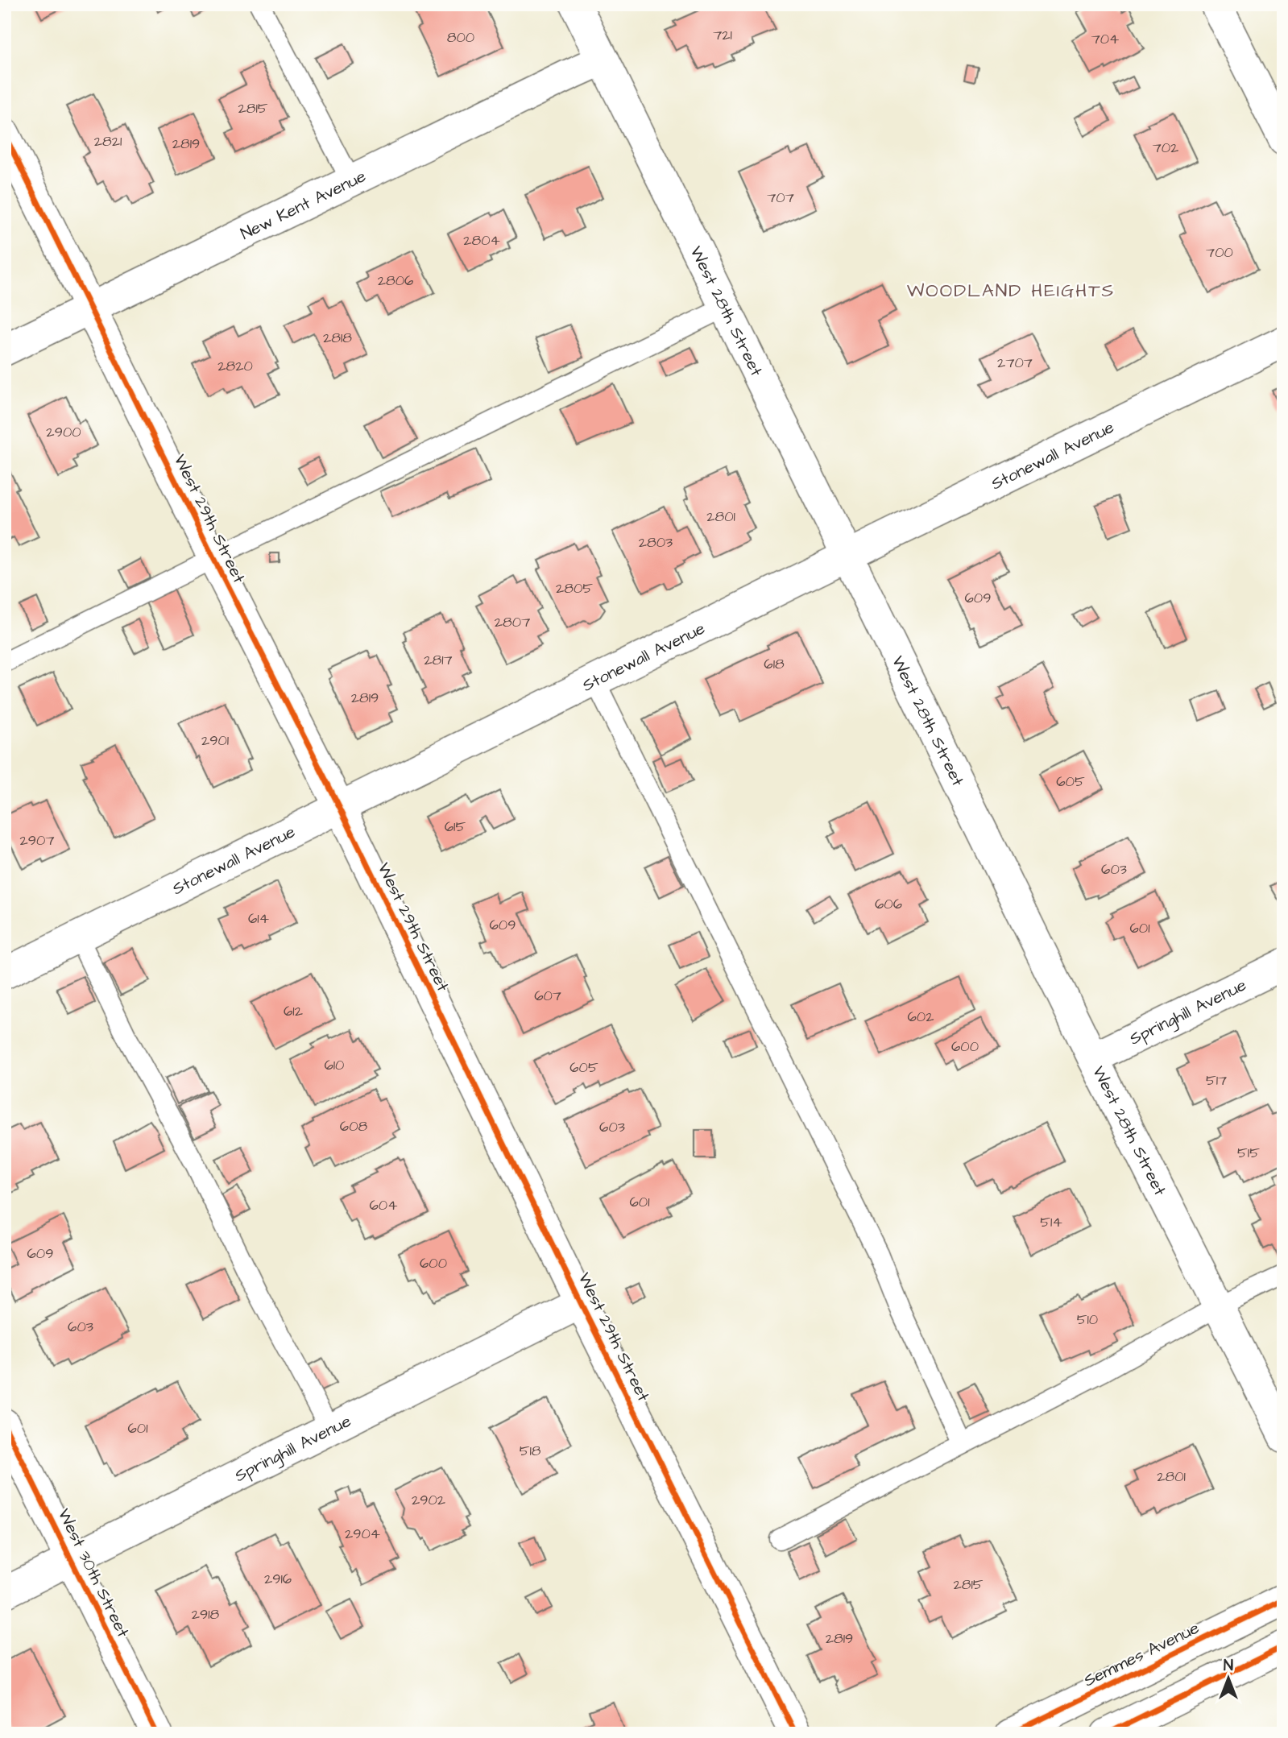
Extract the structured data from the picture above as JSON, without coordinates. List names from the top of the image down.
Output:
{
  "streets": {
    "street": [
      "New Kent Avenue",
      "West 28th Street",
      "Stonewall Avenue",
      "West 29th Street",
      "Springhill Avenue",
      "West 30th Street",
      "Semmes Avenue"
    ]
  },
  "crossings": [
    ["New Kent Avenue", "West 28th Street"],
    ["New Kent Avenue", "West 29th Street"],
    ["West 28th Street", "Stonewall Avenue"],
    ["West 28th Street", "Springhill Avenue"],
    ["Stonewall Avenue", "West 29th Street"],
    ["West 29th Street", "Springhill Avenue"],
    ["Springhill Avenue", "West 30th Street"]
  ],
  "districts": ["WOODLAND HEIGHTS"],
  "house_numbers": [
    "721",
    "800",
    "704",
    "2815",
    "2821",
    "2819",
    "702",
    "707",
    "2804",
    "700",
    "2806",
    "2818",
    "2707",
    "2820",
    "2900",
    "2801",
    "2803",
    "2805",
    "609",
    "2807",
    "2817",
    "618",
    "2819",
    "2901",
    "605",
    "615",
    "2907",
    "603",
    "606",
    "614",
    "609",
    "601",
    "607",
    "612",
    "602",
    "600",
    "610",
    "605",
    "517",
    "608",
    "603",
    "515",
    "601",
    "604",
    "514",
    "609",
    "600",
    "510",
    "603",
    "601",
    "518",
    "2801",
    "2902",
    "2904",
    "2916",
    "2815",
    "2918",
    "2819"
  ],
  "north": "top"
}
